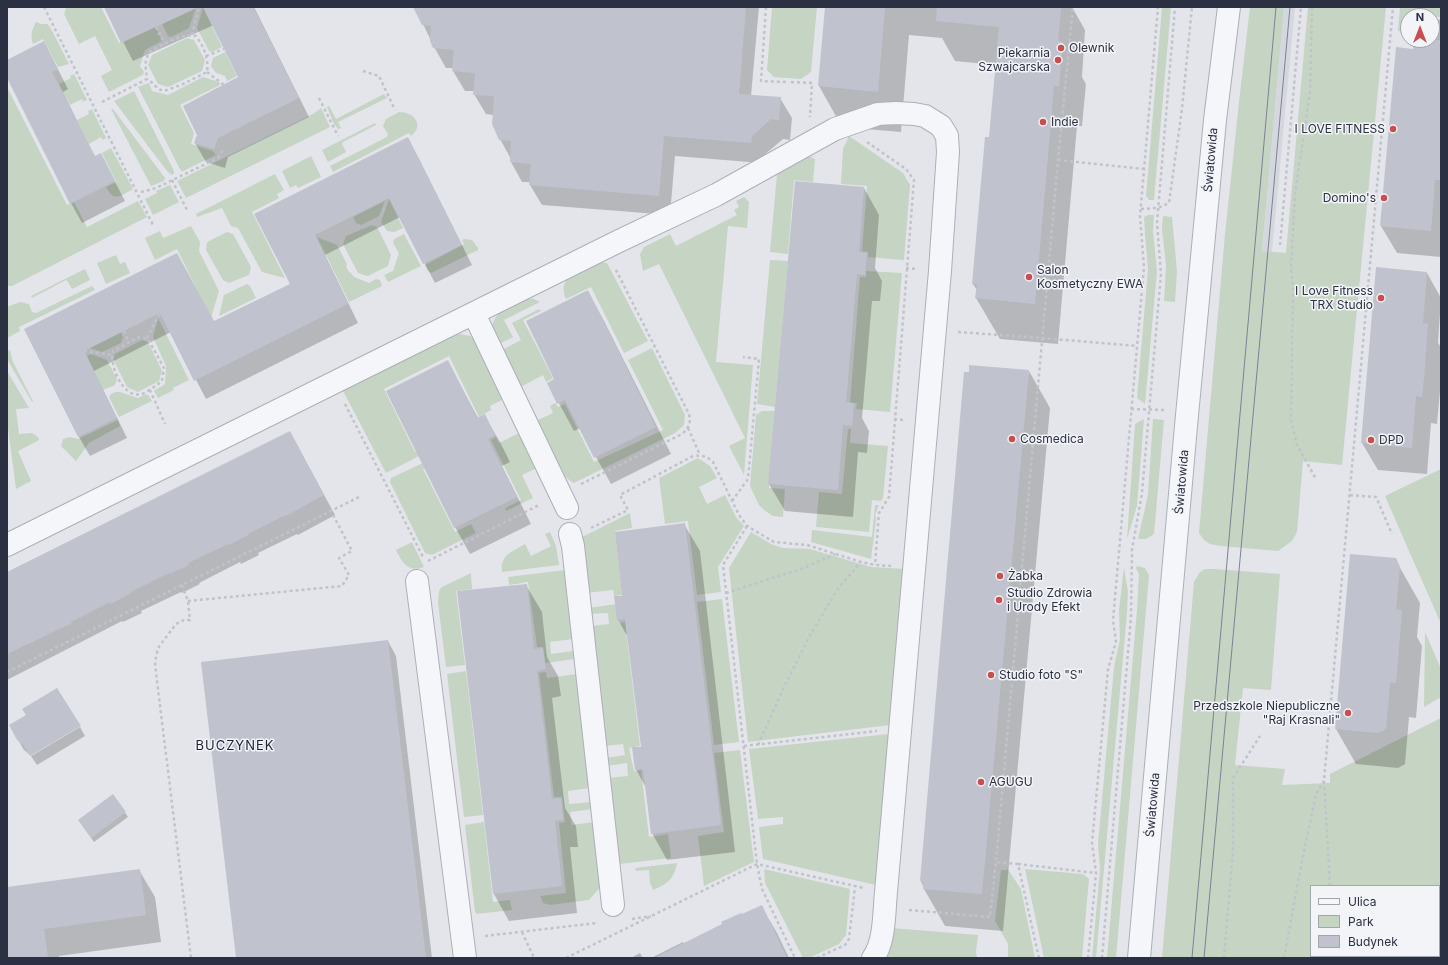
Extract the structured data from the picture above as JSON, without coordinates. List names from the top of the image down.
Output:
{
  "streets": {
    "street": ["Światowida"]
  },
  "districts": ["BUCZYNEK"],
  "places": [
    "Olewnik",
    "Piekarnia Szwajcarska",
    "Indie",
    "I LOVE FITNESS",
    "Domino's",
    "Salon Kosmetyczny EWA",
    "I Love Fitness TRX Studio",
    "Cosmedica",
    "DPD",
    "Żabka",
    "Studio Zdrowia i Urody Efekt",
    "Studio foto \"S\"",
    "Przedszkole Niepubliczne \"Raj Krasnali\"",
    "AGUGU"
  ],
  "legend": ["Ulica", "Park", "Budynek"],
  "north": "top"
}
